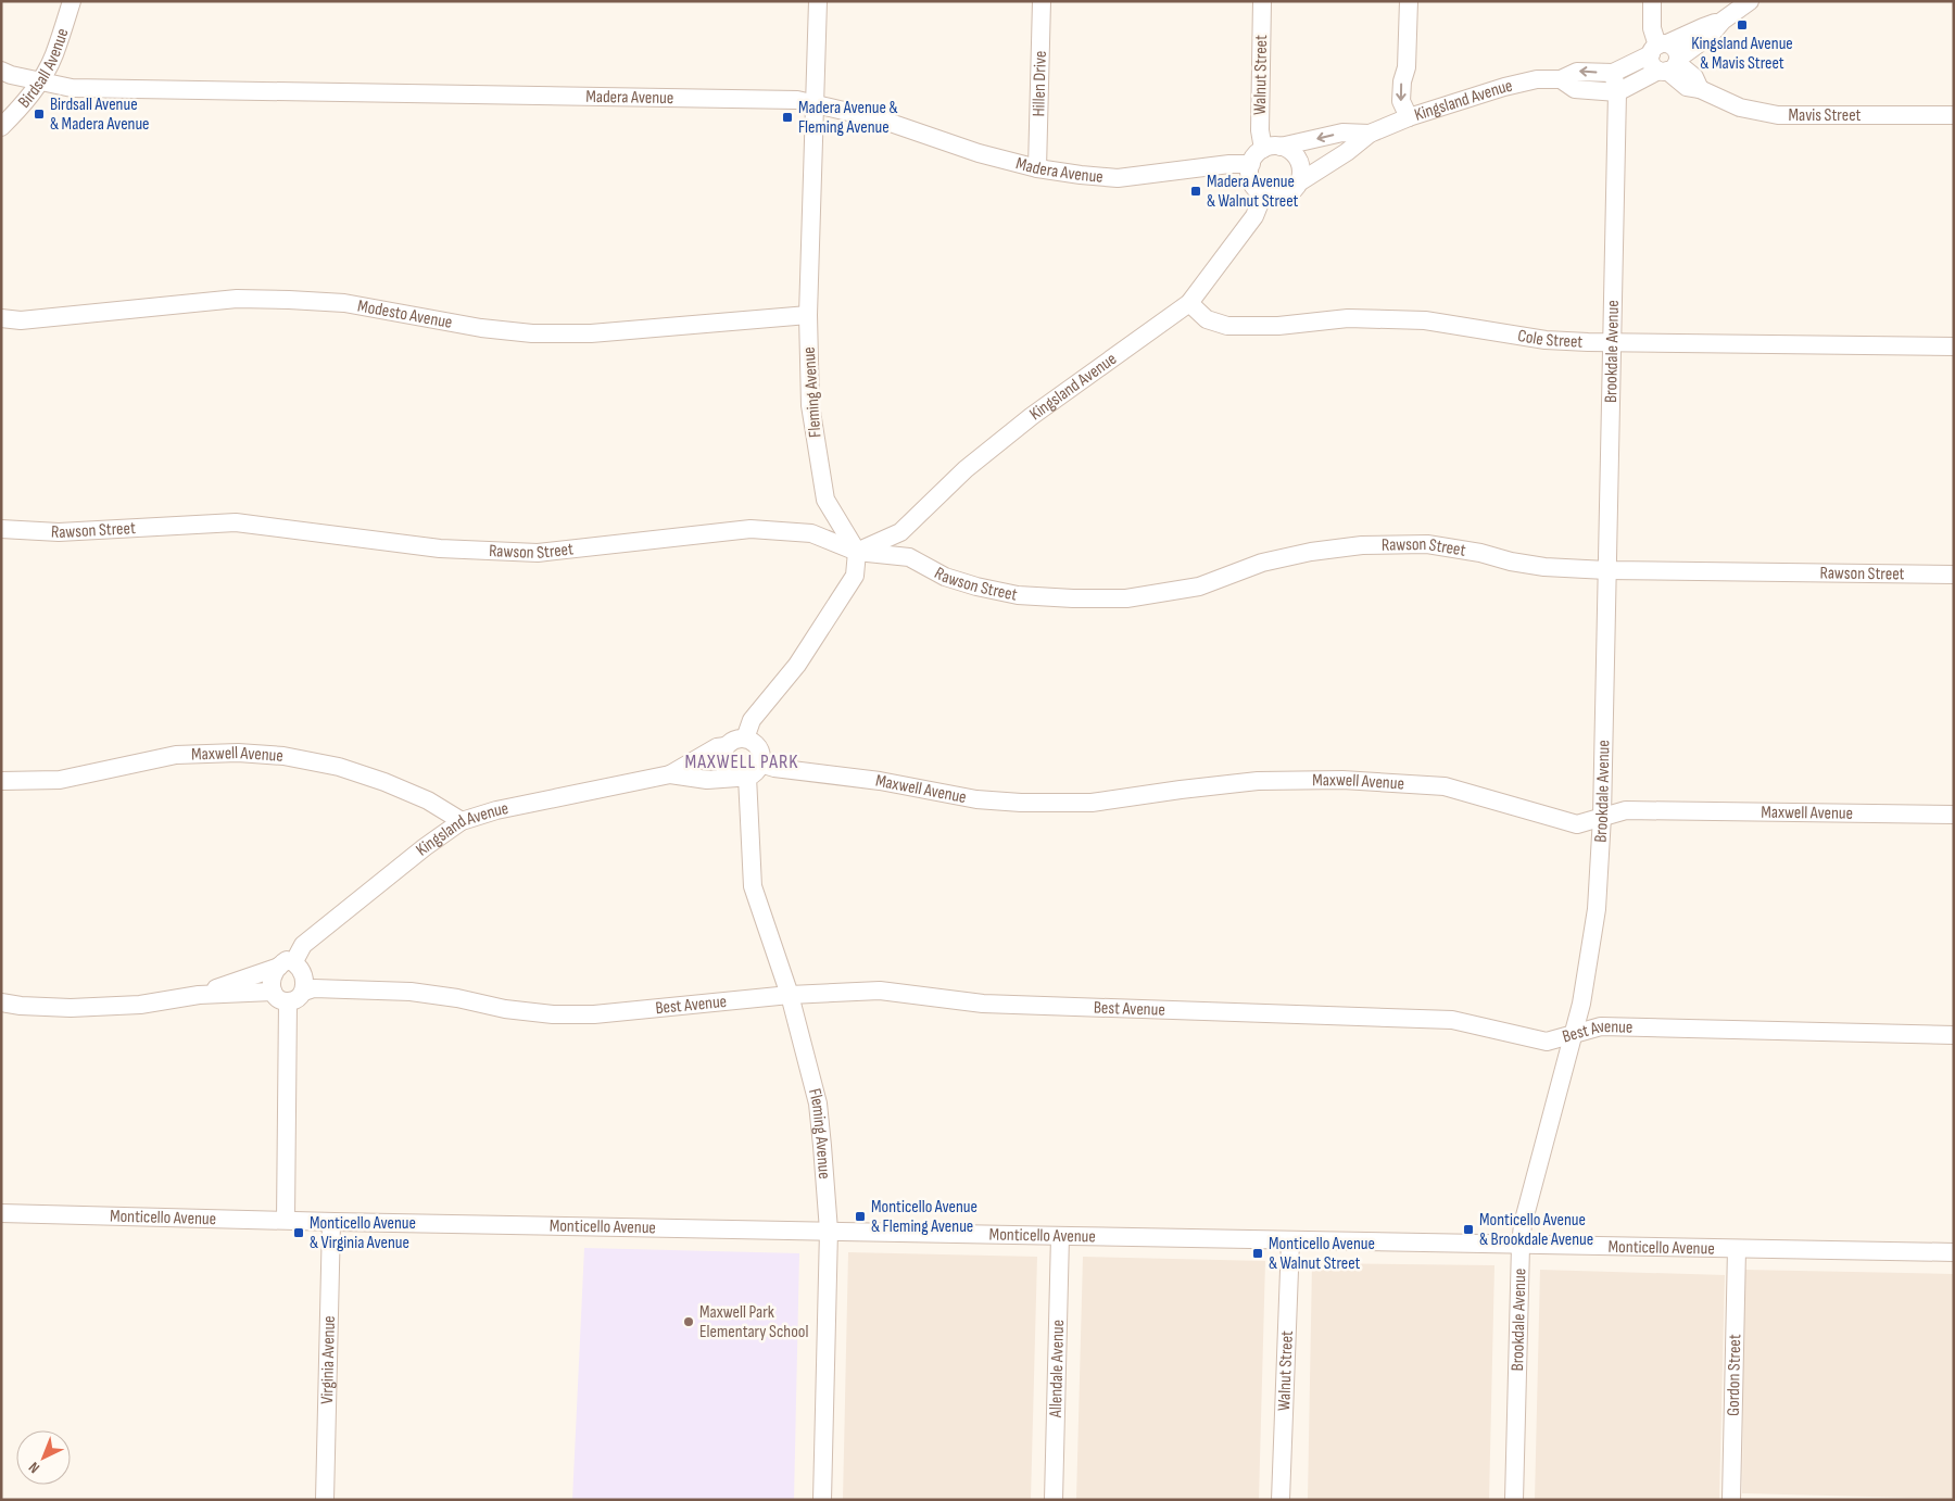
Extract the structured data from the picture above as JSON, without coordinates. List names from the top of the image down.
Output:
{
  "streets": {
    "street": [
      "Birdsall Avenue",
      "Walnut Street",
      "Hillen Drive",
      "Madera Avenue",
      "Kingsland Avenue",
      "Mavis Street",
      "Modesto Avenue",
      "Cole Street",
      "Brookdale Avenue",
      "Fleming Avenue",
      "Rawson Street",
      "Maxwell Avenue",
      "Best Avenue",
      "Monticello Avenue",
      "Virginia Avenue",
      "Allendale Avenue",
      "Gordon Street"
    ]
  },
  "crossings": [
    ["Birdsall Avenue", "Madera Avenue"],
    ["Walnut Street", "Madera Avenue"],
    ["Walnut Street", "Kingsland Avenue"],
    ["Walnut Street", "Monticello Avenue"],
    ["Hillen Drive", "Madera Avenue"],
    ["Madera Avenue", "Kingsland Avenue"],
    ["Madera Avenue", "Fleming Avenue"],
    ["Kingsland Avenue", "Mavis Street"],
    ["Kingsland Avenue", "Cole Street"],
    ["Kingsland Avenue", "Brookdale Avenue"],
    ["Kingsland Avenue", "Fleming Avenue"],
    ["Kingsland Avenue", "Rawson Street"],
    ["Kingsland Avenue", "Maxwell Avenue"],
    ["Kingsland Avenue", "Best Avenue"],
    ["Modesto Avenue", "Fleming Avenue"],
    ["Cole Street", "Brookdale Avenue"],
    ["Brookdale Avenue", "Rawson Street"],
    ["Brookdale Avenue", "Maxwell Avenue"],
    ["Brookdale Avenue", "Best Avenue"],
    ["Brookdale Avenue", "Monticello Avenue"],
    ["Fleming Avenue", "Rawson Street"],
    ["Fleming Avenue", "Maxwell Avenue"],
    ["Fleming Avenue", "Best Avenue"],
    ["Fleming Avenue", "Monticello Avenue"],
    ["Monticello Avenue", "Virginia Avenue"],
    ["Monticello Avenue", "Allendale Avenue"],
    ["Monticello Avenue", "Gordon Street"]
  ],
  "districts": ["MAXWELL PARK"],
  "places": {
    "transit": [
      "Kingsland Avenue & Mavis Street",
      "Birdsall Avenue & Madera Avenue",
      "Madera Avenue & Fleming Avenue",
      "Madera Avenue & Walnut Street",
      "Monticello Avenue & Fleming Avenue",
      "Monticello Avenue & Brookdale Avenue",
      "Monticello Avenue & Virginia Avenue",
      "Monticello Avenue & Walnut Street"
    ],
    "other": ["Maxwell Park Elementary School"]
  },
  "north": "bottom left"
}
